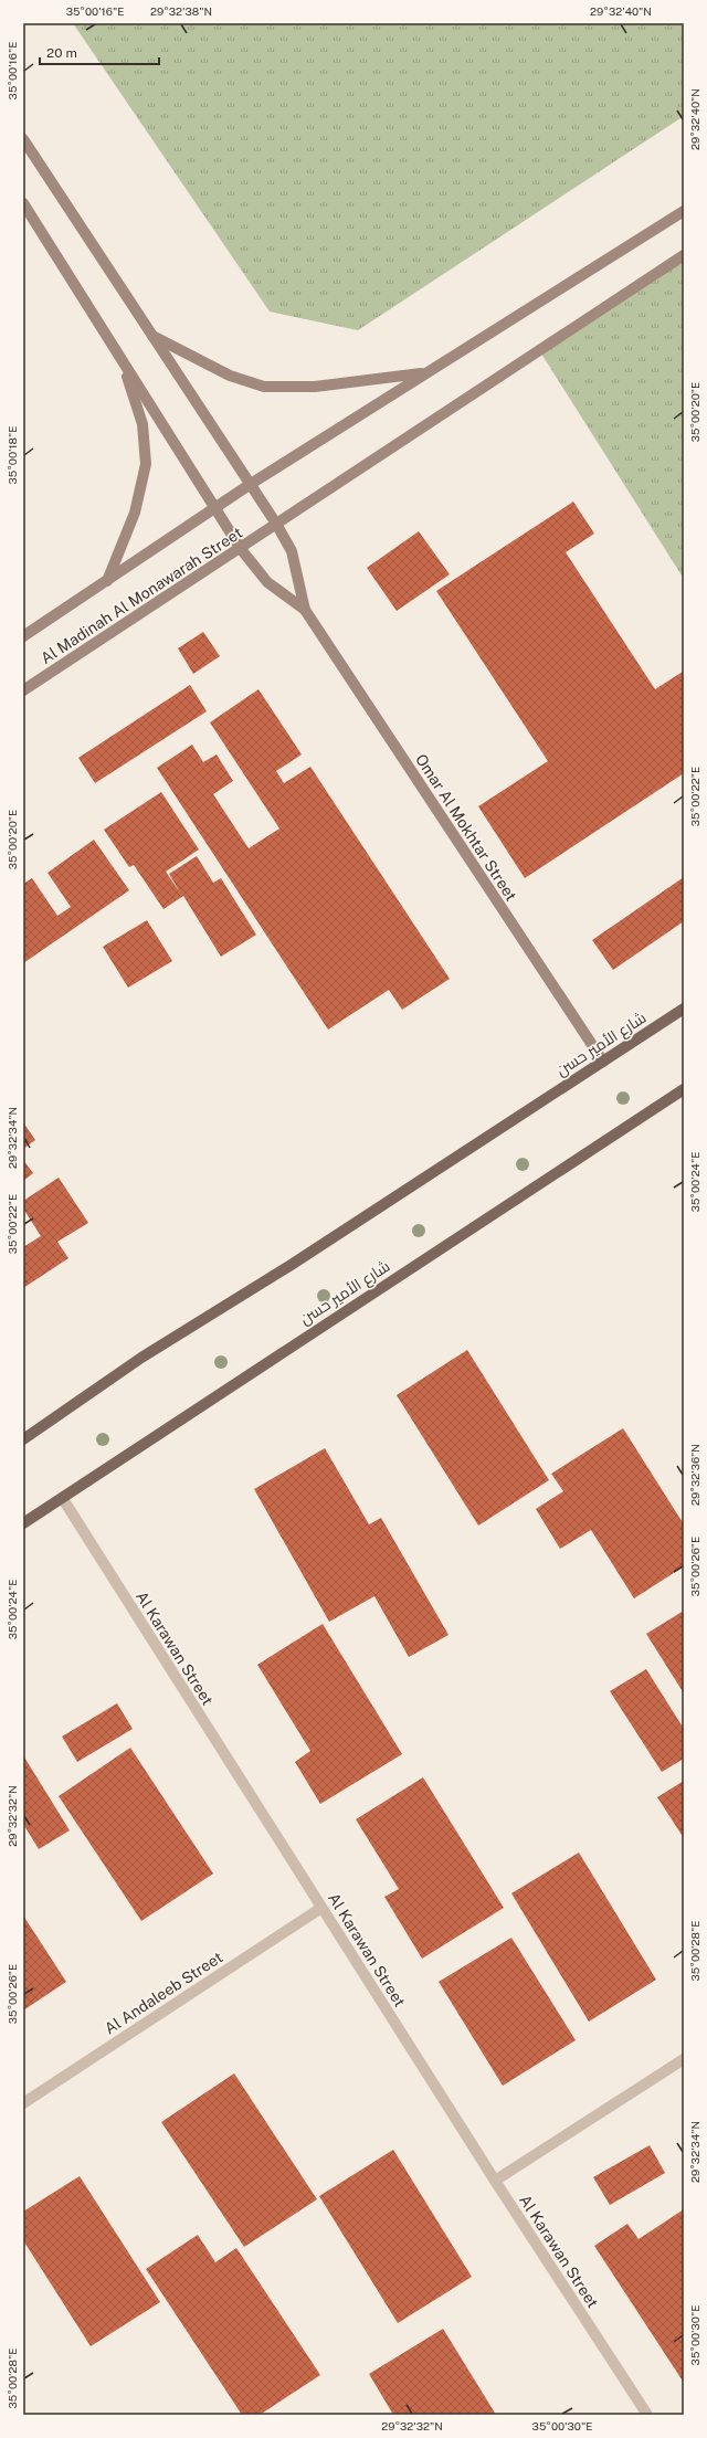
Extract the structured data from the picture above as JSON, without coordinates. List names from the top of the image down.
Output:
{
  "streets": {
    "main road": ["Al Madinah Al Monawarah Street", "Omar Al Mokhtar Street", "شارع الأمير حسن"],
    "street": ["Al Karawan Street", "Al Andaleeb Street"]
  },
  "crossings": [
    ["Omar Al Mokhtar Street", "شارع الأمير حسن"],
    ["شارع الأمير حسن", "Al Karawan Street"],
    ["Al Karawan Street", "Al Andaleeb Street"]
  ],
  "scale_bar": "20 m",
  "coordinates": [
    "35°00'16\"E",
    "29°32'38\"N",
    "29°32'40\"N",
    "35°00'20\"E",
    "35°00'18\"E",
    "35°00'22\"E",
    "29°32'34\"N",
    "35°00'24\"E",
    "29°32'36\"N",
    "35°00'26\"E",
    "29°32'32\"N",
    "35°00'28\"E",
    "35°00'30\"E"
  ]
}
